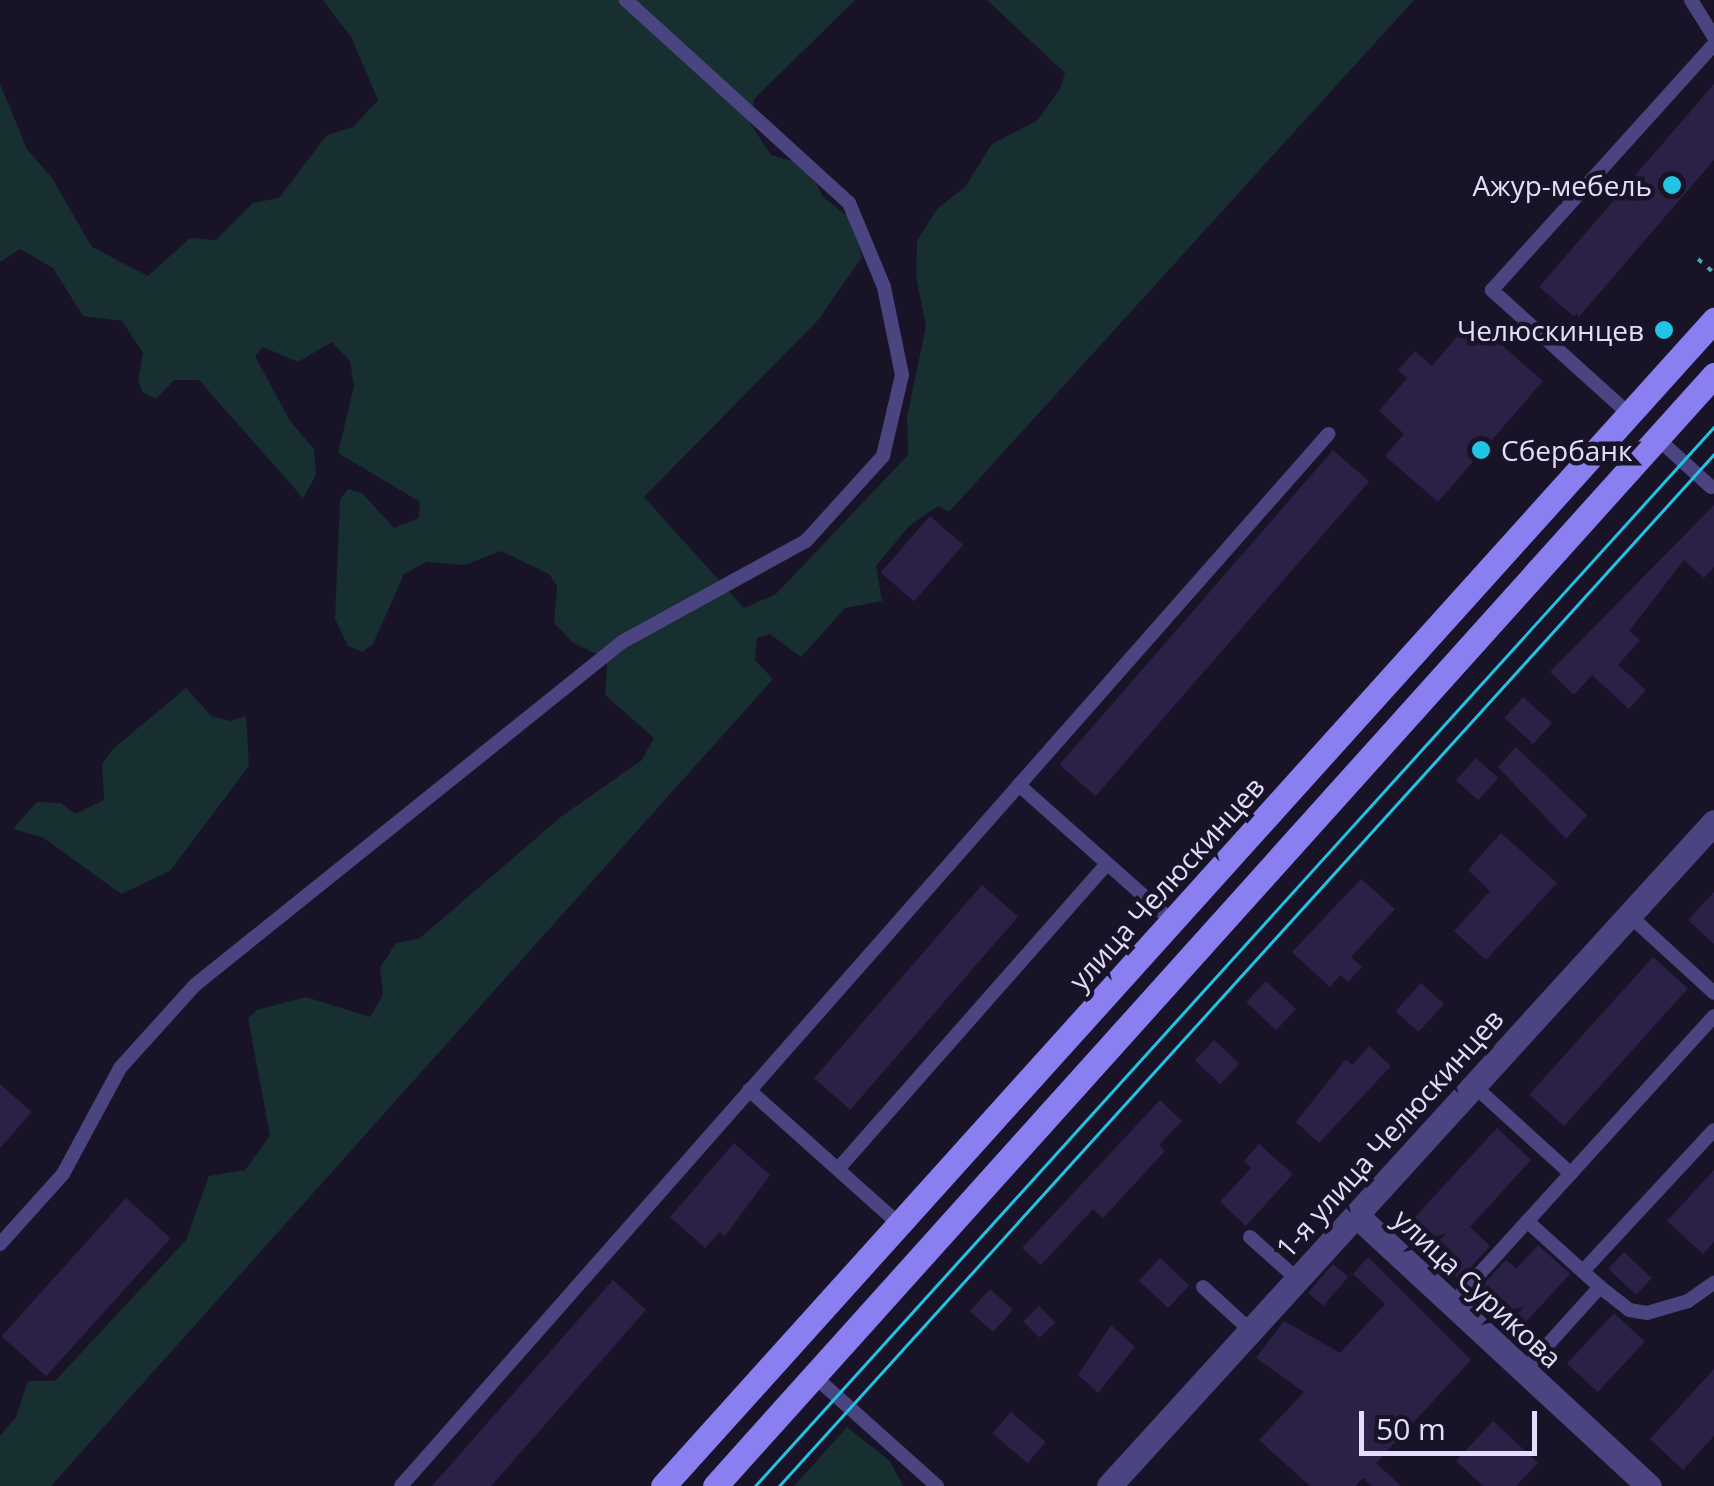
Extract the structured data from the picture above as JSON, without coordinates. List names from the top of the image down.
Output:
{
  "streets": {
    "main road": ["улица Челюскинцев"],
    "street": ["1-я улица Челюскинцев", "улица Сурикова"]
  },
  "crossings": [
    ["1-я улица Челюскинцев", "улица Сурикова"]
  ],
  "places": ["Ажур-мебель", "Челюскинцев", "Сбербанк"],
  "scale_bar": "50 m"
}
